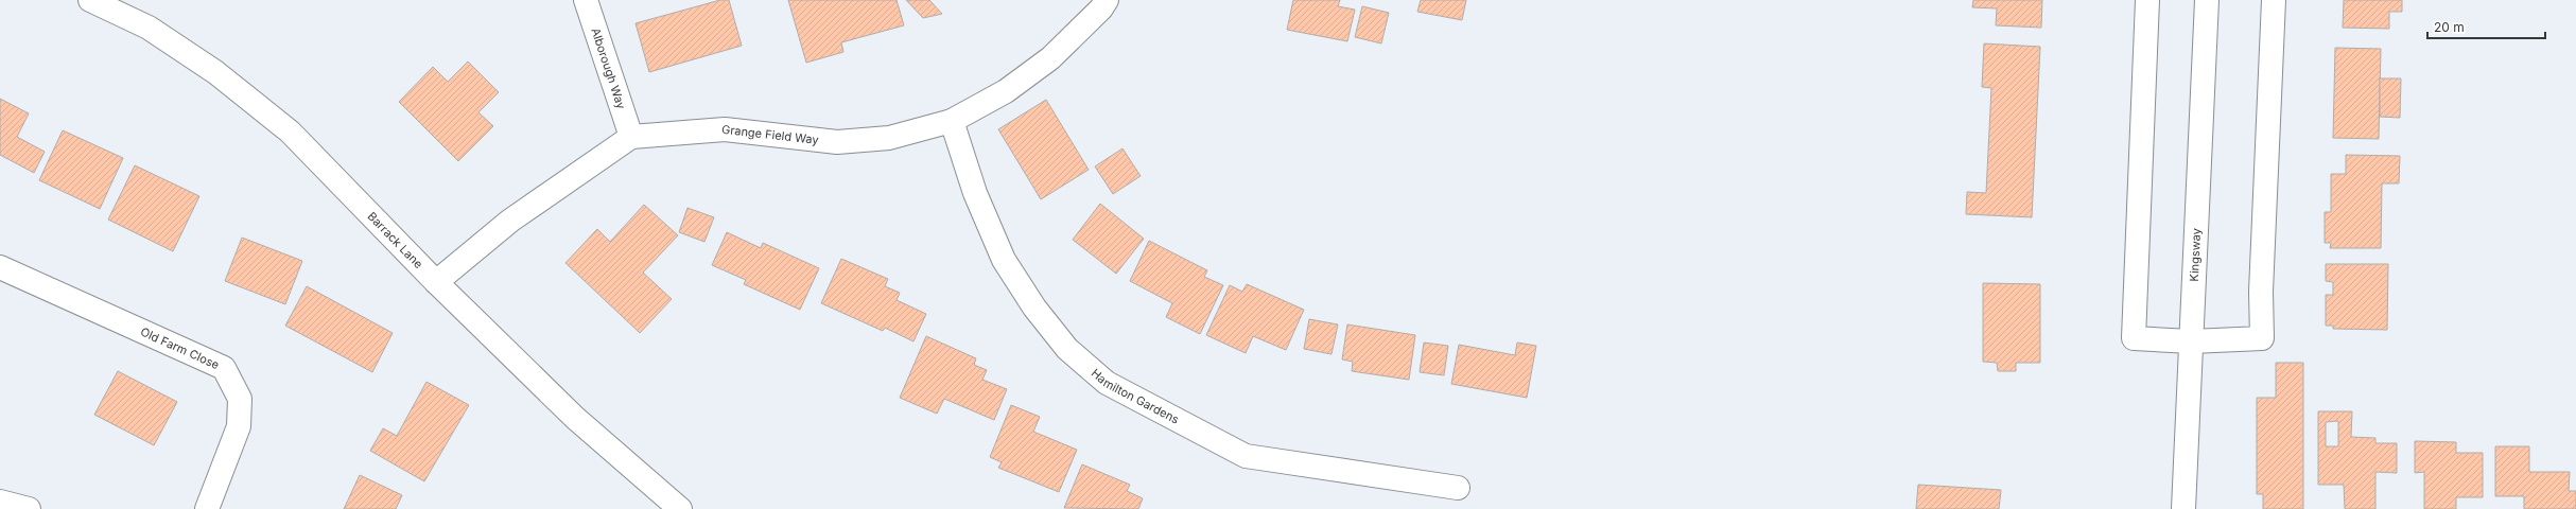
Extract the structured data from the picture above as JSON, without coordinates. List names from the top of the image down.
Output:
{
  "streets": {
    "street": [
      "Alborough Way",
      "Grange Field Way",
      "Barrack Lane",
      "Kingsway",
      "Old Farm Close",
      "Hamilton Gardens"
    ]
  },
  "crossings": [
    ["Alborough Way", "Grange Field Way"],
    ["Grange Field Way", "Hamilton Gardens"]
  ],
  "scale_bar": "20 m"
}
